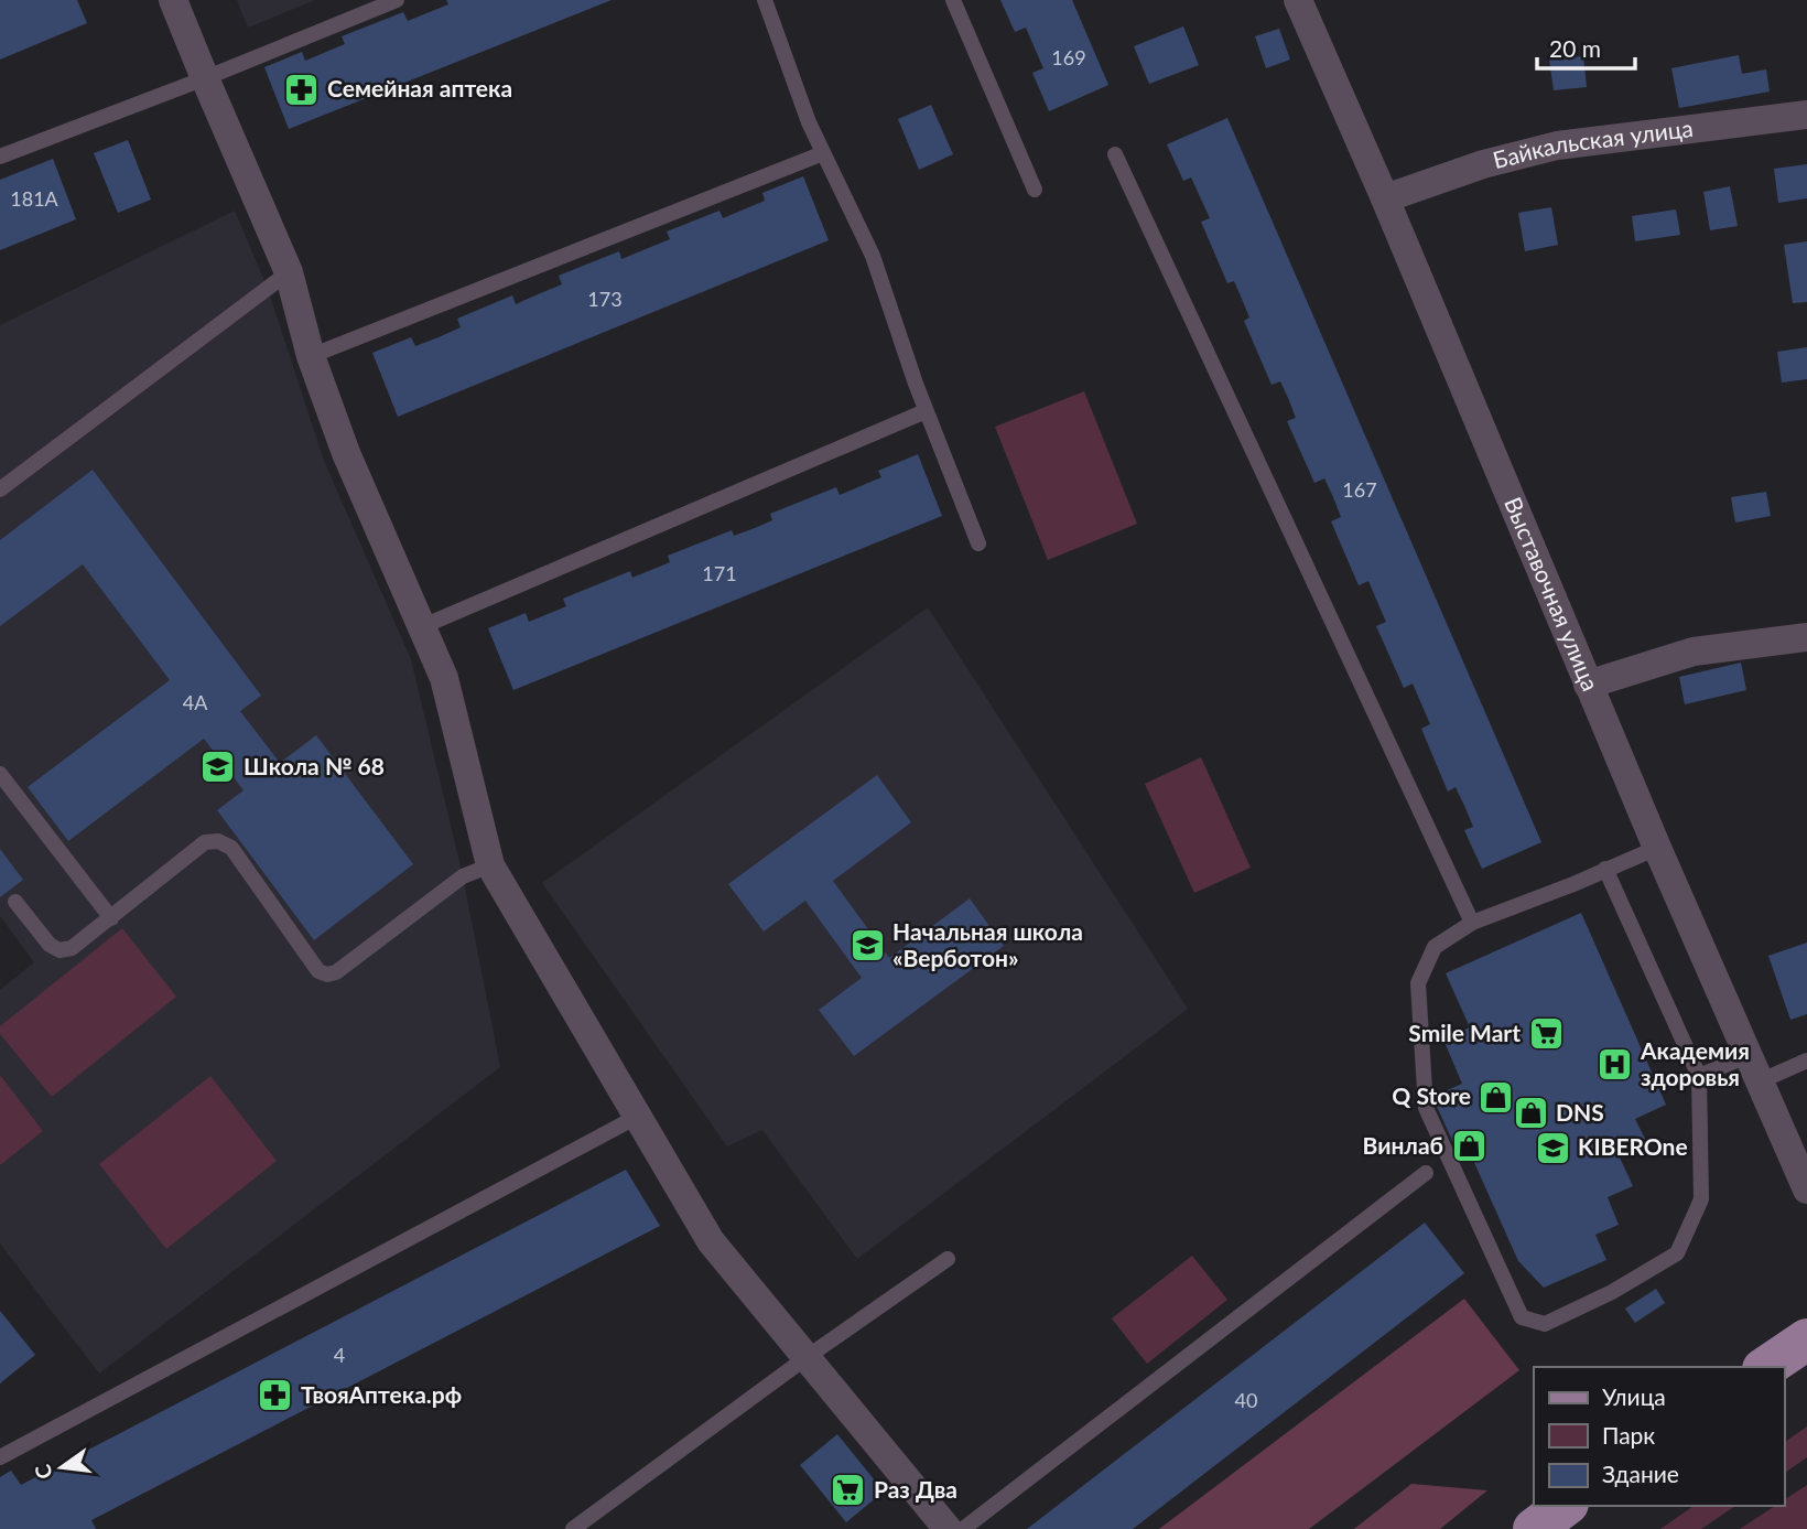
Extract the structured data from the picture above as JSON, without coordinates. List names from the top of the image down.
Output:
{
  "streets": {
    "street": ["Байкальская улица", "Выставочная улица"]
  },
  "crossings": [
    ["Байкальская улица", "Выставочная улица"]
  ],
  "places": {
    "pharmacy": ["Семейная аптека", "ТвояАптека.рф"],
    "school or university": ["Школа № 68", "Начальная школа «Верботон»", "KIBEROne"],
    "supermarket": ["Smile Mart", "Раз Два"],
    "hospital": ["Академия здоровья"],
    "shop": ["Q Store", "DNS", "Винлаб"]
  },
  "house_numbers": [
    "169",
    "181А",
    "173",
    "167",
    "171",
    "4А",
    "4",
    "40"
  ],
  "legend": ["Улица", "Парк", "Здание"],
  "scale_bar": "20 m",
  "north": "left"
}
